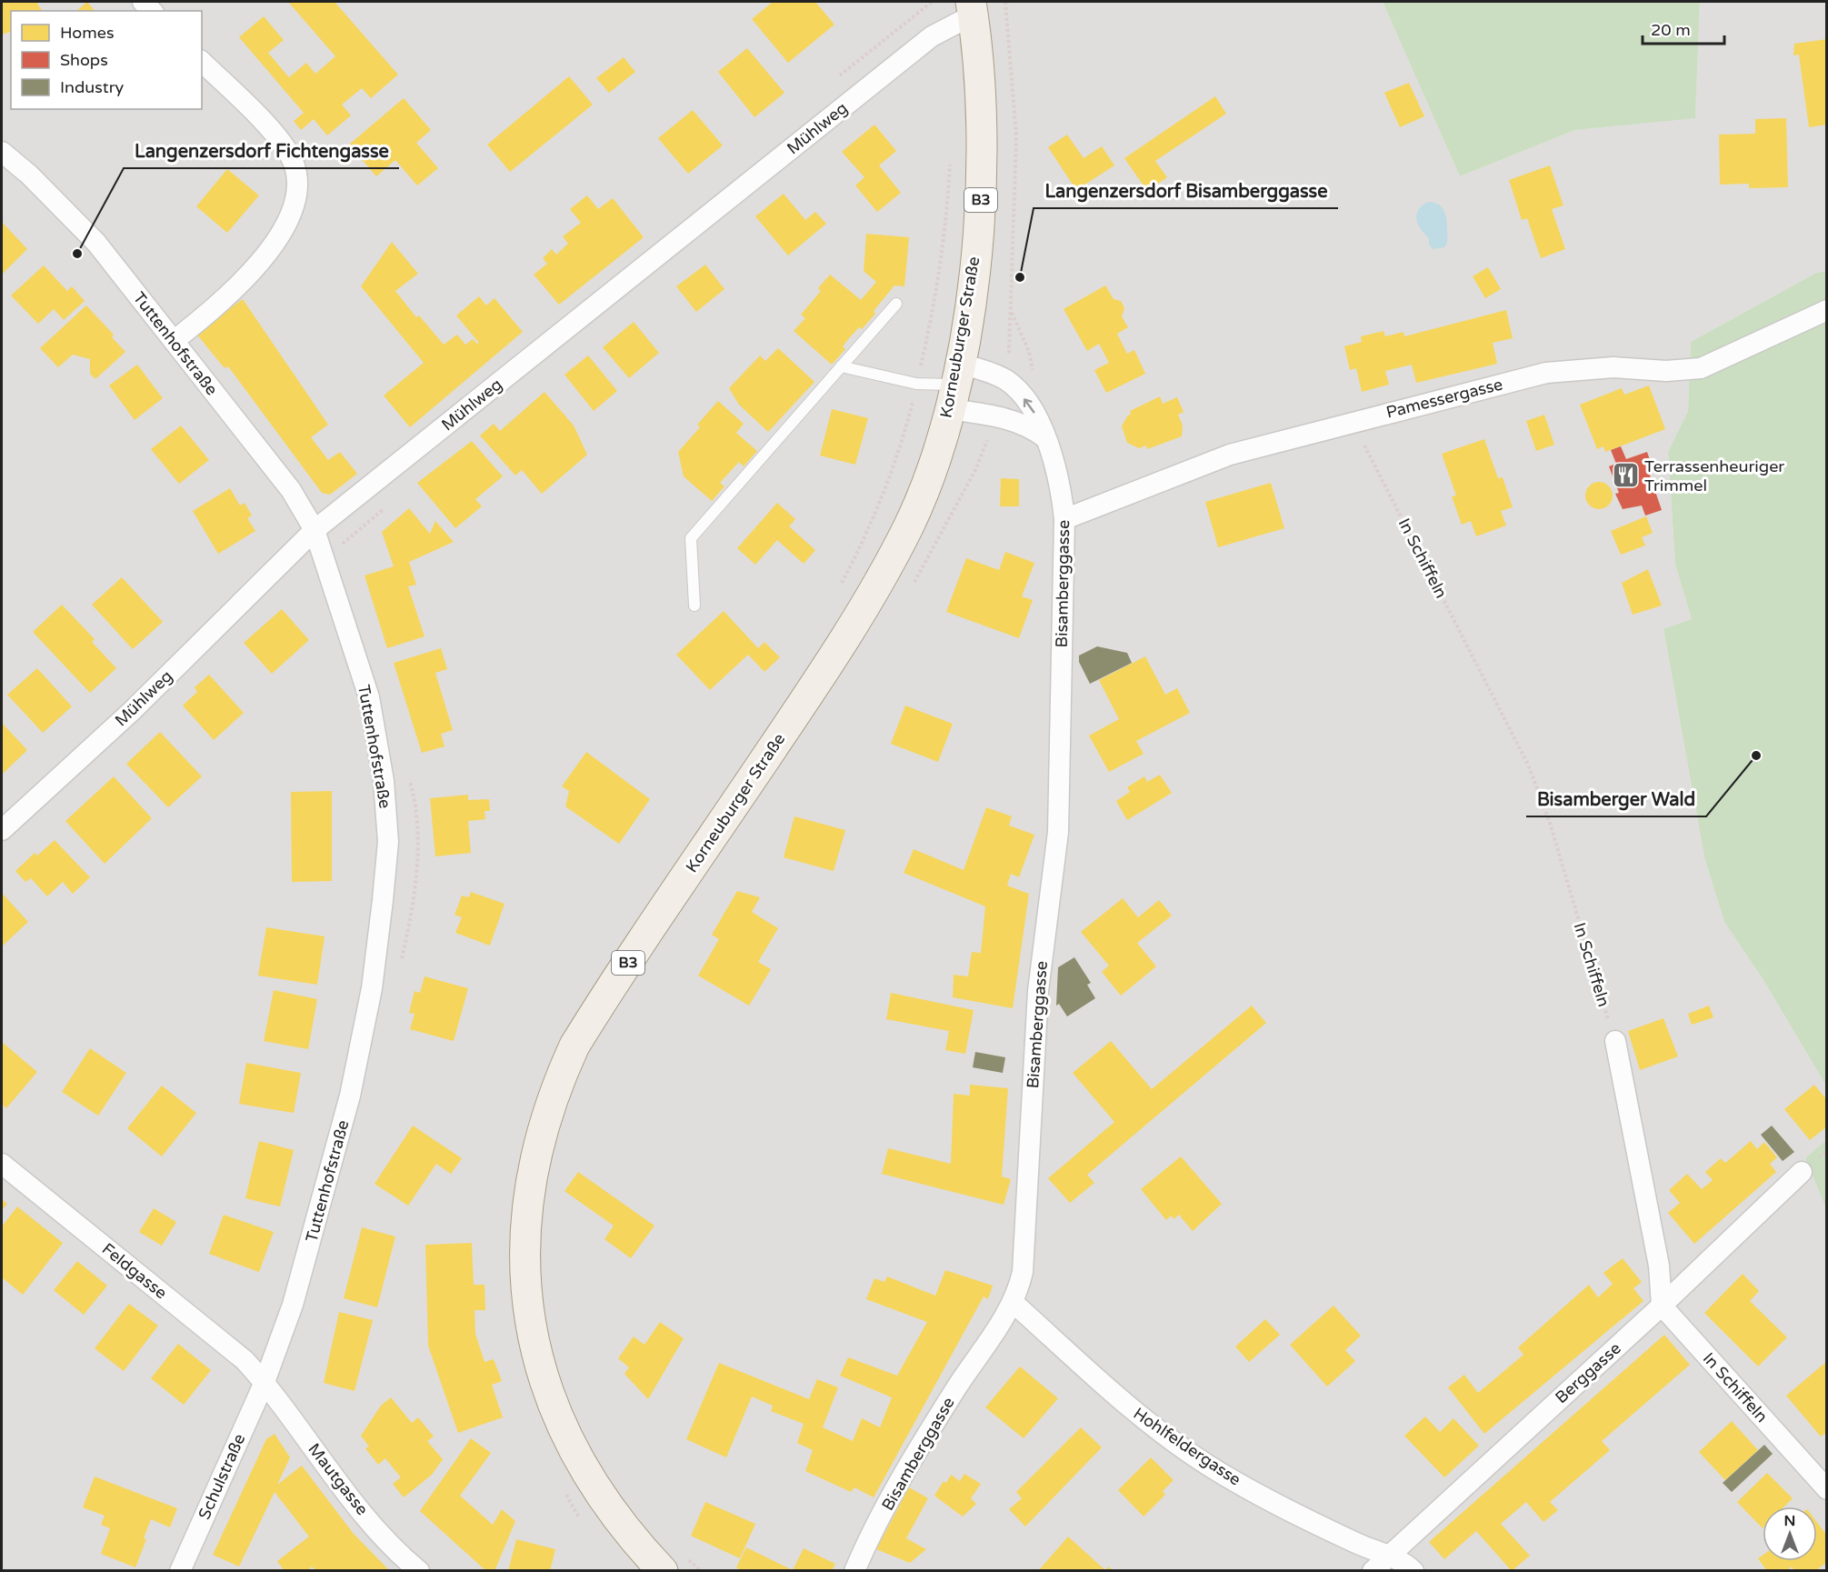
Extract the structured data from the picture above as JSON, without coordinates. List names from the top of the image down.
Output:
{
  "streets": {
    "main road": ["B3", "Korneuburger Straße"],
    "street": [
      "Mühlweg",
      "Tuttenhofstraße",
      "Pamessergasse",
      "In Schiffeln",
      "Bisamberggasse",
      "Feldgasse",
      "Berggasse",
      "Hohlfeldergasse",
      "Schulstraße",
      "Mautgasse"
    ]
  },
  "crossings": [
    ["Mühlweg", "Korneuburger Straße"],
    ["Mühlweg", "Tuttenhofstraße"],
    ["Korneuburger Straße", "Bisamberggasse"],
    ["Tuttenhofstraße", "Feldgasse"],
    ["Tuttenhofstraße", "Schulstraße"],
    ["Tuttenhofstraße", "Mautgasse"],
    ["Pamessergasse", "In Schiffeln"],
    ["Pamessergasse", "Bisamberggasse"],
    ["In Schiffeln", "Berggasse"],
    ["Bisamberggasse", "Hohlfeldergasse"],
    ["Feldgasse", "Schulstraße"],
    ["Feldgasse", "Mautgasse"],
    ["Berggasse", "Hohlfeldergasse"],
    ["Schulstraße", "Mautgasse"]
  ],
  "places": {
    "other": ["Langenzersdorf Fichtengasse", "Langenzersdorf Bisamberggasse", "Bisamberger Wald"],
    "restaurant": ["Terrassenheuriger Trimmel"]
  },
  "legend": ["Homes", "Shops", "Industry"],
  "scale_bar": "20 m",
  "north": "top"
}
